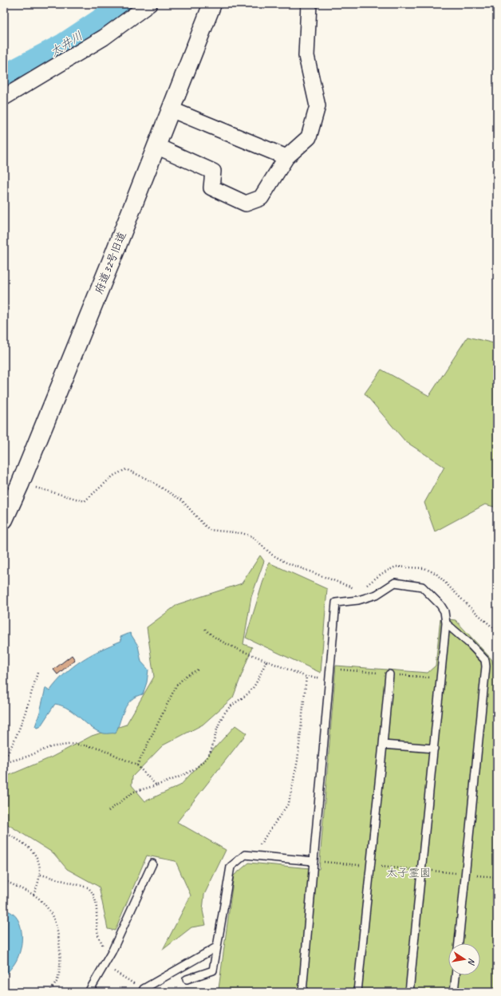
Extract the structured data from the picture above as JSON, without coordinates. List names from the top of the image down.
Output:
{
  "streets": {
    "street": ["府道32号旧道"]
  },
  "water": ["太井川"],
  "parks": ["太子霊園"],
  "north": "right"
}
